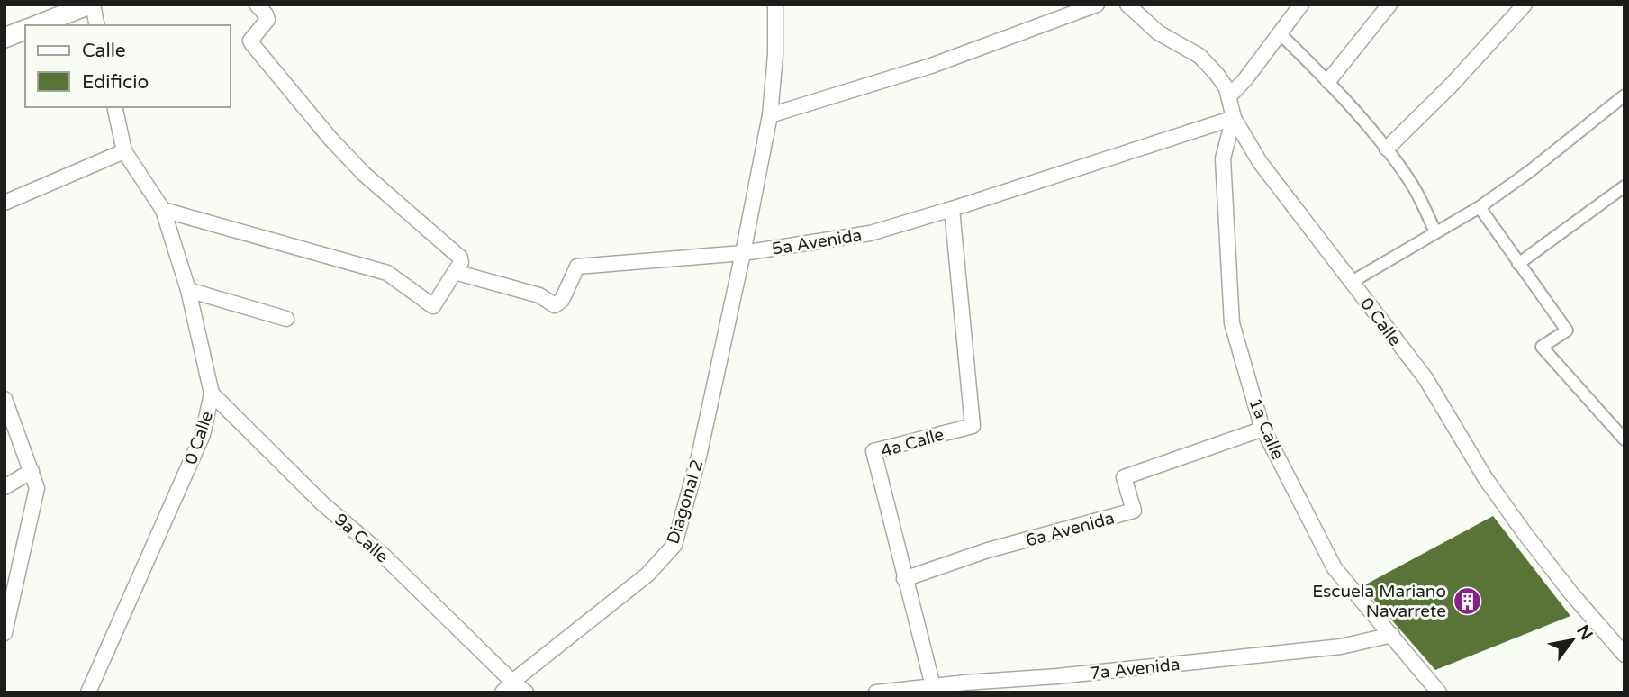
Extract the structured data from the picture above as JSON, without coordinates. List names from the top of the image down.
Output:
{
  "streets": {
    "street": [
      "5a Avenida",
      "0 Calle",
      "1a Calle",
      "4a Calle",
      "Diagonal 2",
      "6a Avenida",
      "9a Calle",
      "7a Avenida"
    ]
  },
  "crossings": [
    ["5a Avenida", "0 Calle"],
    ["5a Avenida", "1a Calle"],
    ["5a Avenida", "4a Calle"],
    ["5a Avenida", "Diagonal 2"],
    ["0 Calle", "1a Calle"],
    ["0 Calle", "9a Calle"],
    ["1a Calle", "6a Avenida"],
    ["1a Calle", "7a Avenida"],
    ["4a Calle", "6a Avenida"],
    ["4a Calle", "7a Avenida"],
    ["Diagonal 2", "9a Calle"]
  ],
  "places": {
    "building": ["Escuela Mariano Navarrete"]
  },
  "legend": ["Calle", "Edificio"],
  "north": "top right"
}
